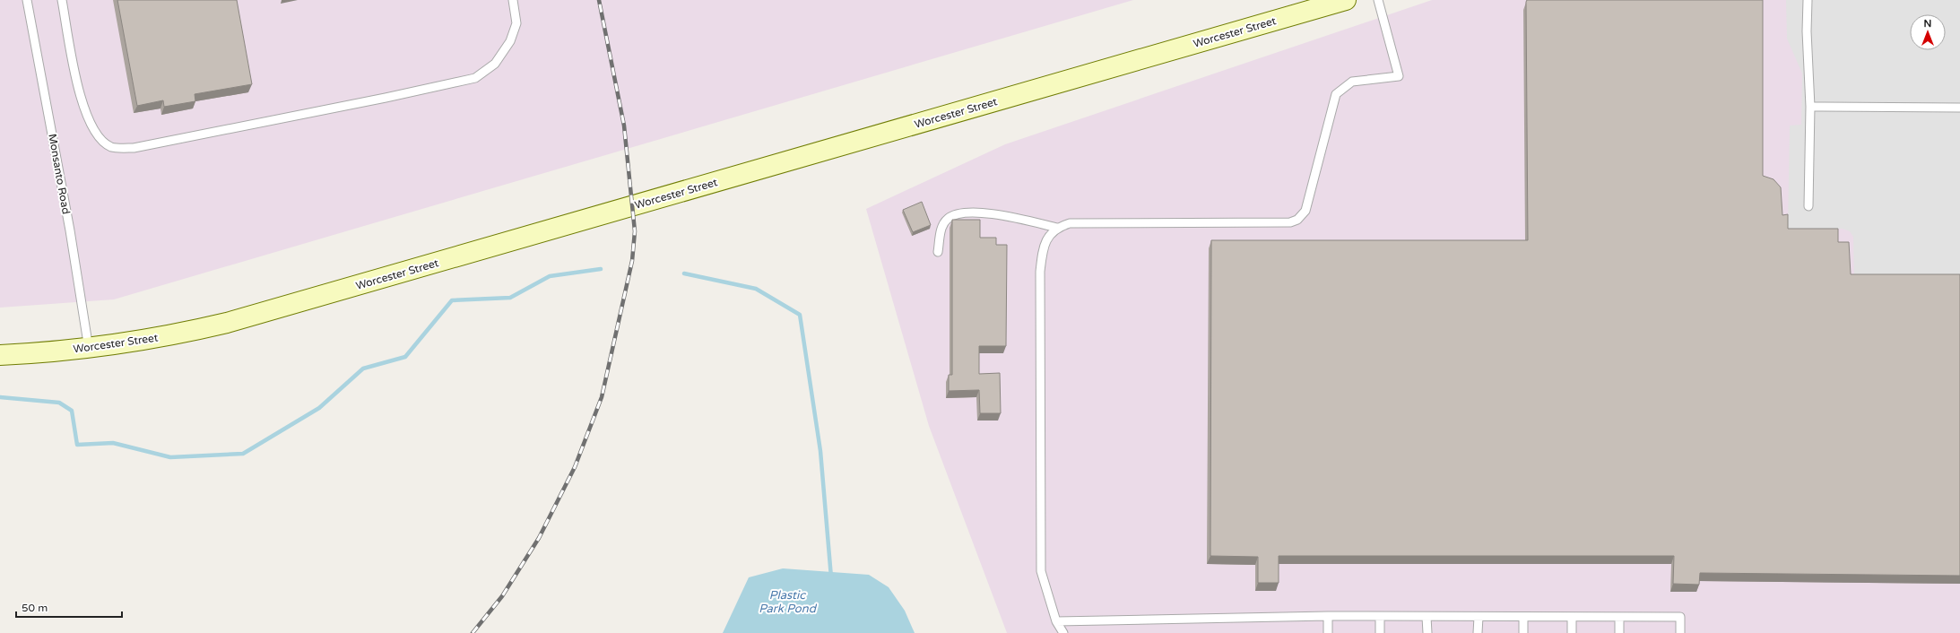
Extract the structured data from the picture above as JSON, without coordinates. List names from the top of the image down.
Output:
{
  "streets": {
    "main road": ["Worcester Street"],
    "lane": ["Monsanto Road"]
  },
  "crossings": [
    ["Worcester Street", "Monsanto Road"]
  ],
  "water": ["Plastic Park Pond"],
  "scale_bar": "50 m",
  "north": "top"
}
